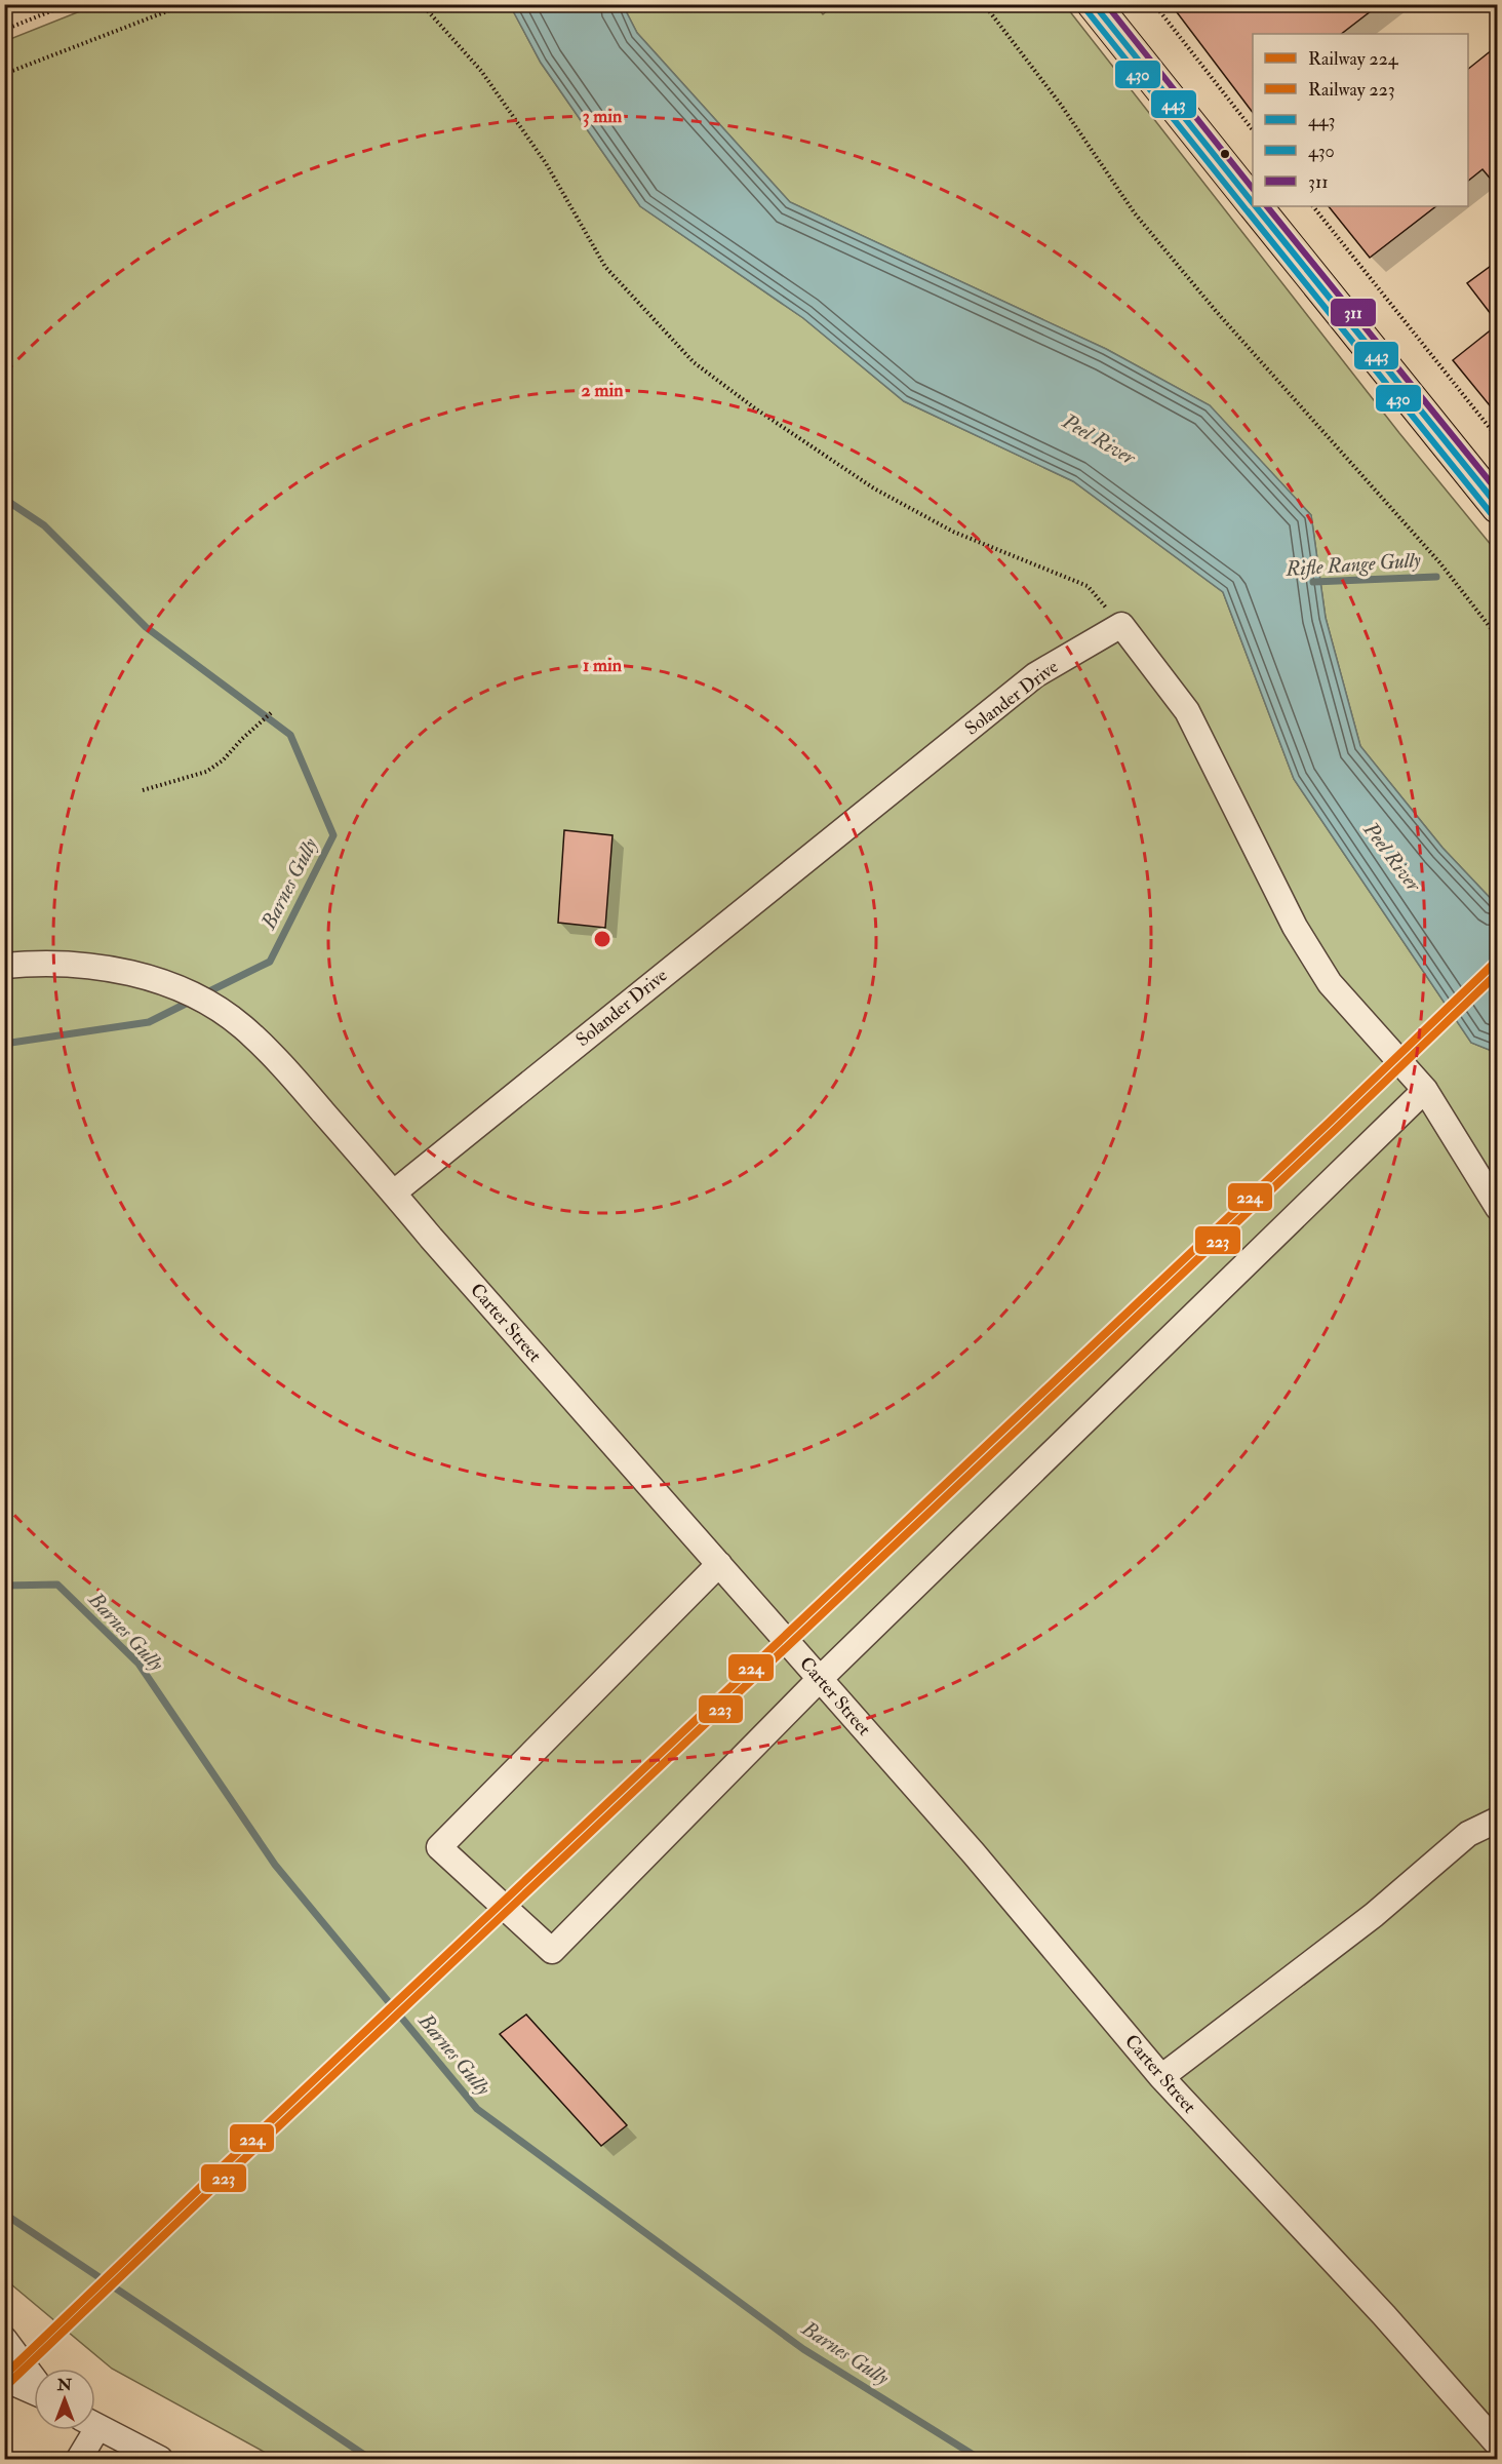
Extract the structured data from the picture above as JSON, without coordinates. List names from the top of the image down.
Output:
{
  "streets": {
    "street": ["Solander Drive", "Carter Street"]
  },
  "crossings": [
    ["Solander Drive", "Carter Street"]
  ],
  "water": ["Peel River", "Rifle Range Gully", "Barnes Gully"],
  "lines": [
    "transit line 443",
    "transit line 311",
    "transit line 430",
    "rail line 224",
    "rail line 223"
  ],
  "legend": [
    "Railway 224",
    "Railway 223",
    "443",
    "430",
    "311"
  ],
  "north": "top",
  "rings": ["3 min", "2 min", "1 min"]
}
